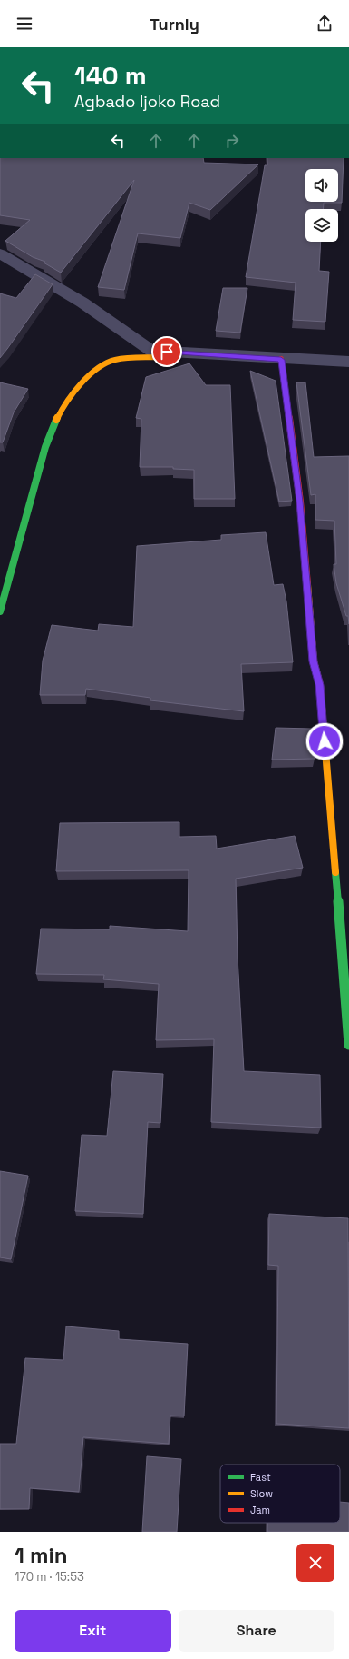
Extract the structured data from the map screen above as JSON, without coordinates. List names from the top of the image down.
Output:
{
  "legend": ["Fast", "Slow", "Jam"],
  "page": {
    "header": "Turnly",
    "turn": ["140 m", "Agbado Ijoko Road"],
    "heading": ["1 min", "170 m · 15:53"],
    "buttons": ["Exit", "Share"]
  }
}
